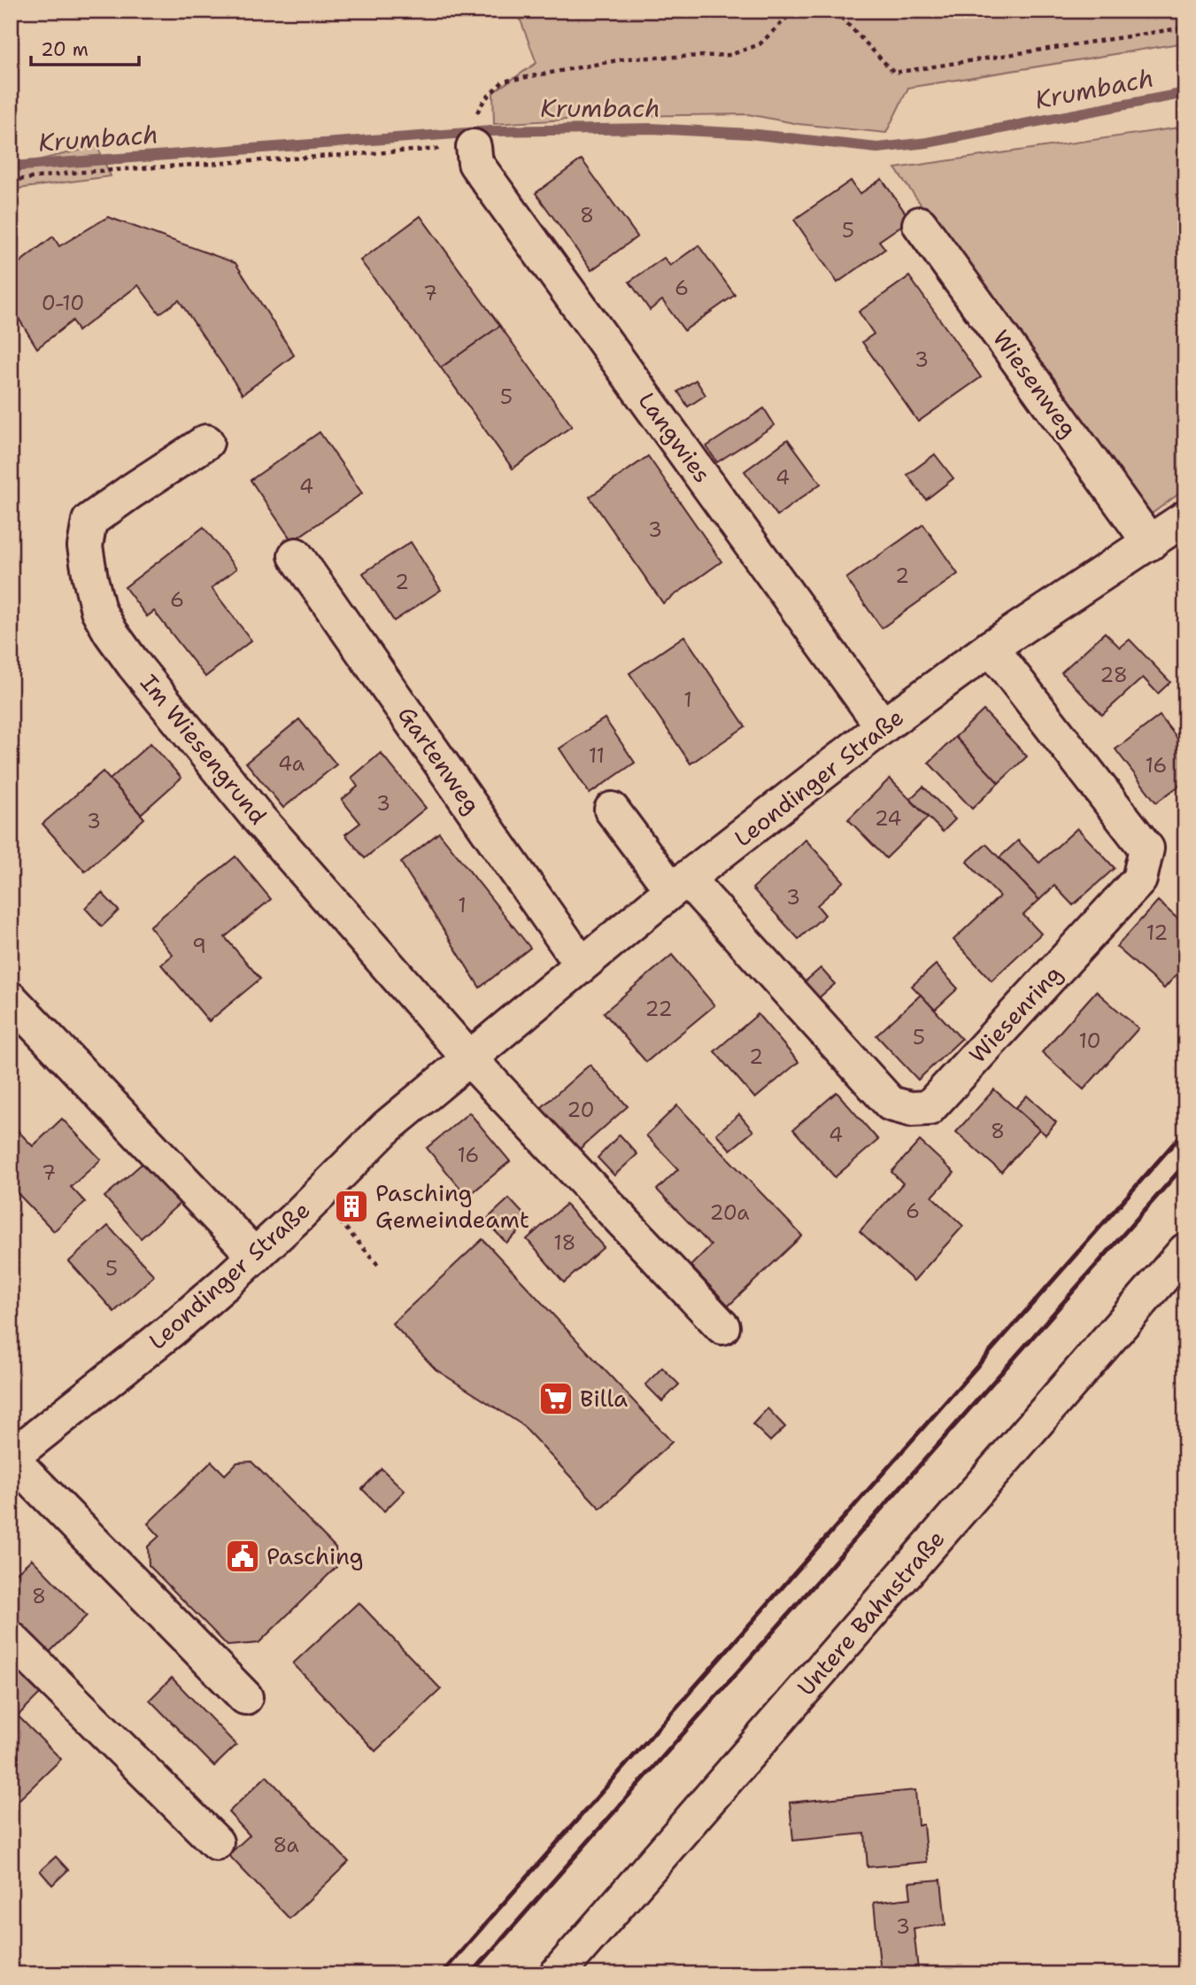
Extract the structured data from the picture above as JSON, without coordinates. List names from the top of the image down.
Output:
{
  "streets": {
    "street": [
      "Wiesenweg",
      "Langwies",
      "Im Wiesengrund",
      "Gartenweg",
      "Leondinger Straße",
      "Wiesenring",
      "Untere Bahnstraße"
    ]
  },
  "crossings": [
    ["Wiesenweg", "Leondinger Straße"],
    ["Langwies", "Leondinger Straße"],
    ["Im Wiesengrund", "Leondinger Straße"],
    ["Gartenweg", "Leondinger Straße"],
    ["Leondinger Straße", "Wiesenring"]
  ],
  "water": ["Krumbach"],
  "places": {
    "building": ["Pasching Gemeindeamt"],
    "supermarket": ["Billa"],
    "public building": ["Pasching"]
  },
  "house_numbers": [
    "8",
    "5",
    "6",
    "7",
    "0-10",
    "3",
    "5",
    "4",
    "4",
    "3",
    "2",
    "2",
    "6",
    "28",
    "1",
    "11",
    "4a",
    "16",
    "3",
    "24",
    "3",
    "3",
    "1",
    "12",
    "9",
    "22",
    "5",
    "10",
    "2",
    "20",
    "8",
    "4",
    "16",
    "7",
    "6",
    "20a",
    "18",
    "5",
    "8",
    "8a",
    "3"
  ],
  "scale_bar": "20 m"
}
